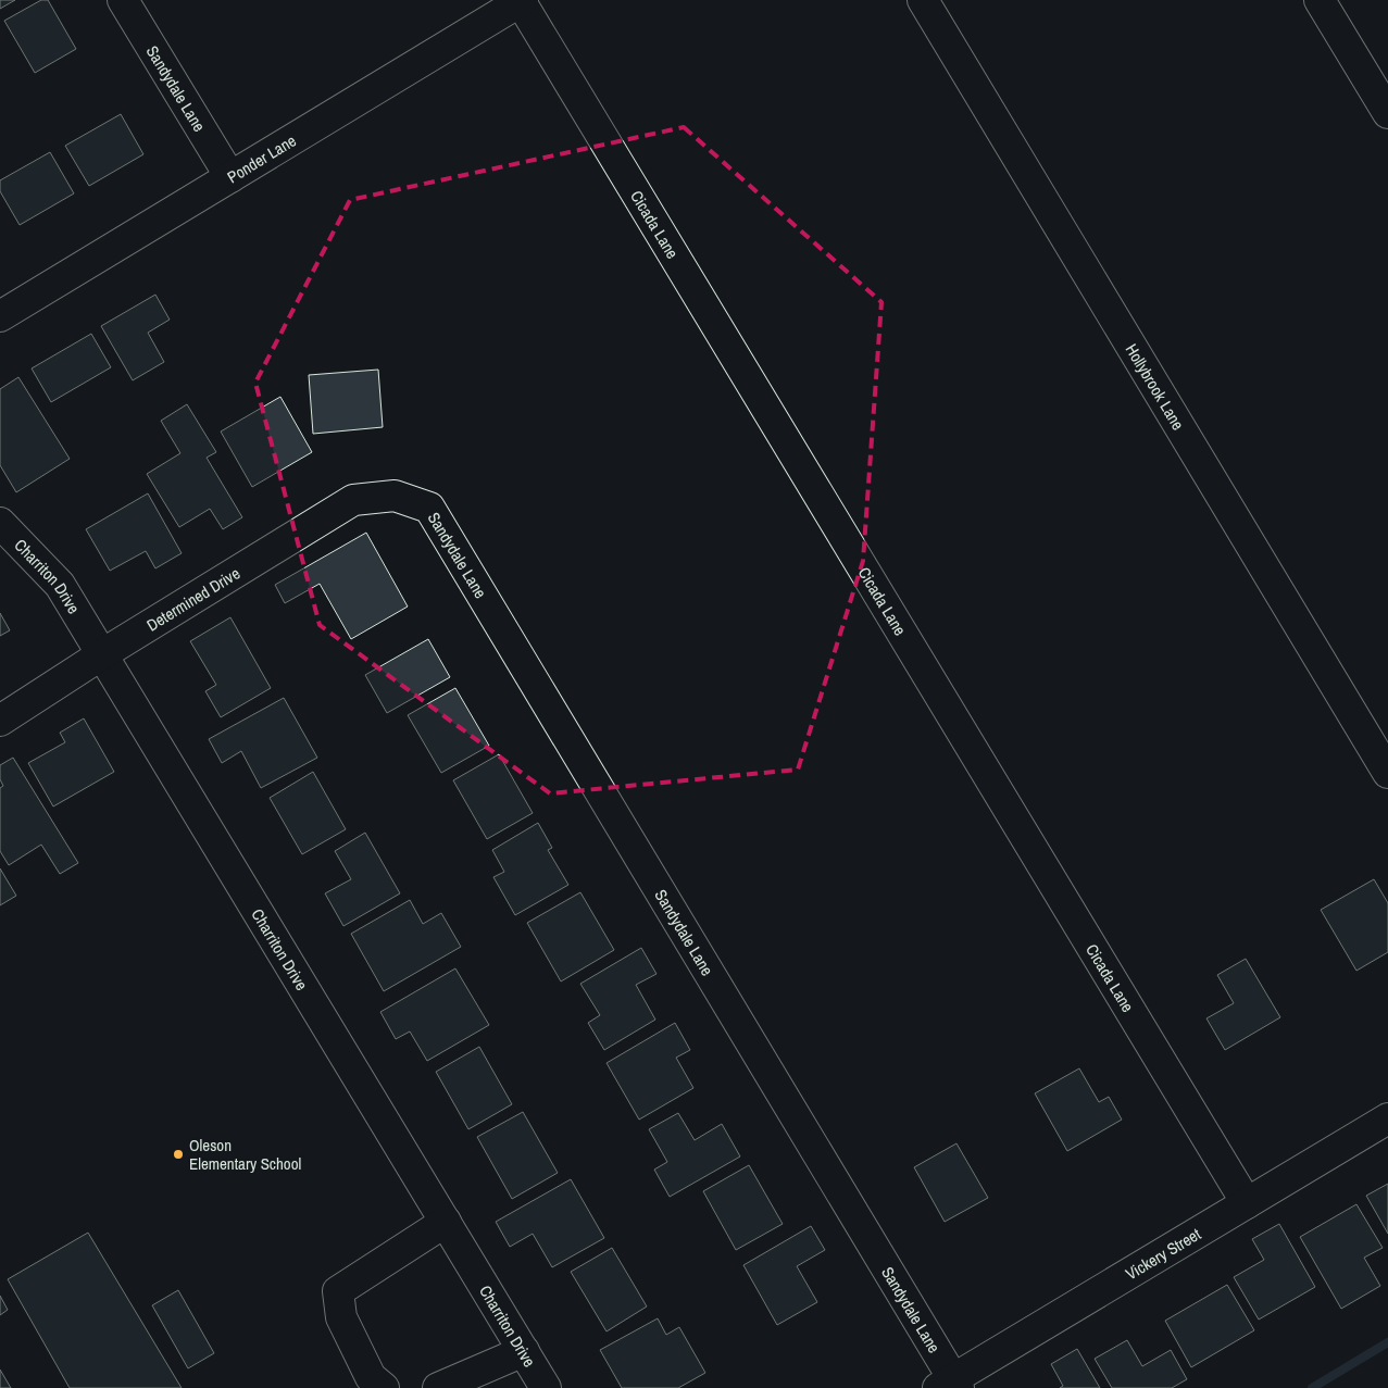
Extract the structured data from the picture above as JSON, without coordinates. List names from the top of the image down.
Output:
{
  "streets": {
    "street": [
      "Sandydale Lane",
      "Ponder Lane",
      "Cicada Lane",
      "Hollybrook Lane",
      "Charriton Drive",
      "Determined Drive",
      "Vickery Street"
    ]
  },
  "crossings": [
    ["Sandydale Lane", "Ponder Lane"],
    ["Sandydale Lane", "Determined Drive"],
    ["Sandydale Lane", "Vickery Street"],
    ["Ponder Lane", "Cicada Lane"],
    ["Cicada Lane", "Vickery Street"],
    ["Charriton Drive", "Determined Drive"]
  ],
  "places": ["Oleson Elementary School"]
}
